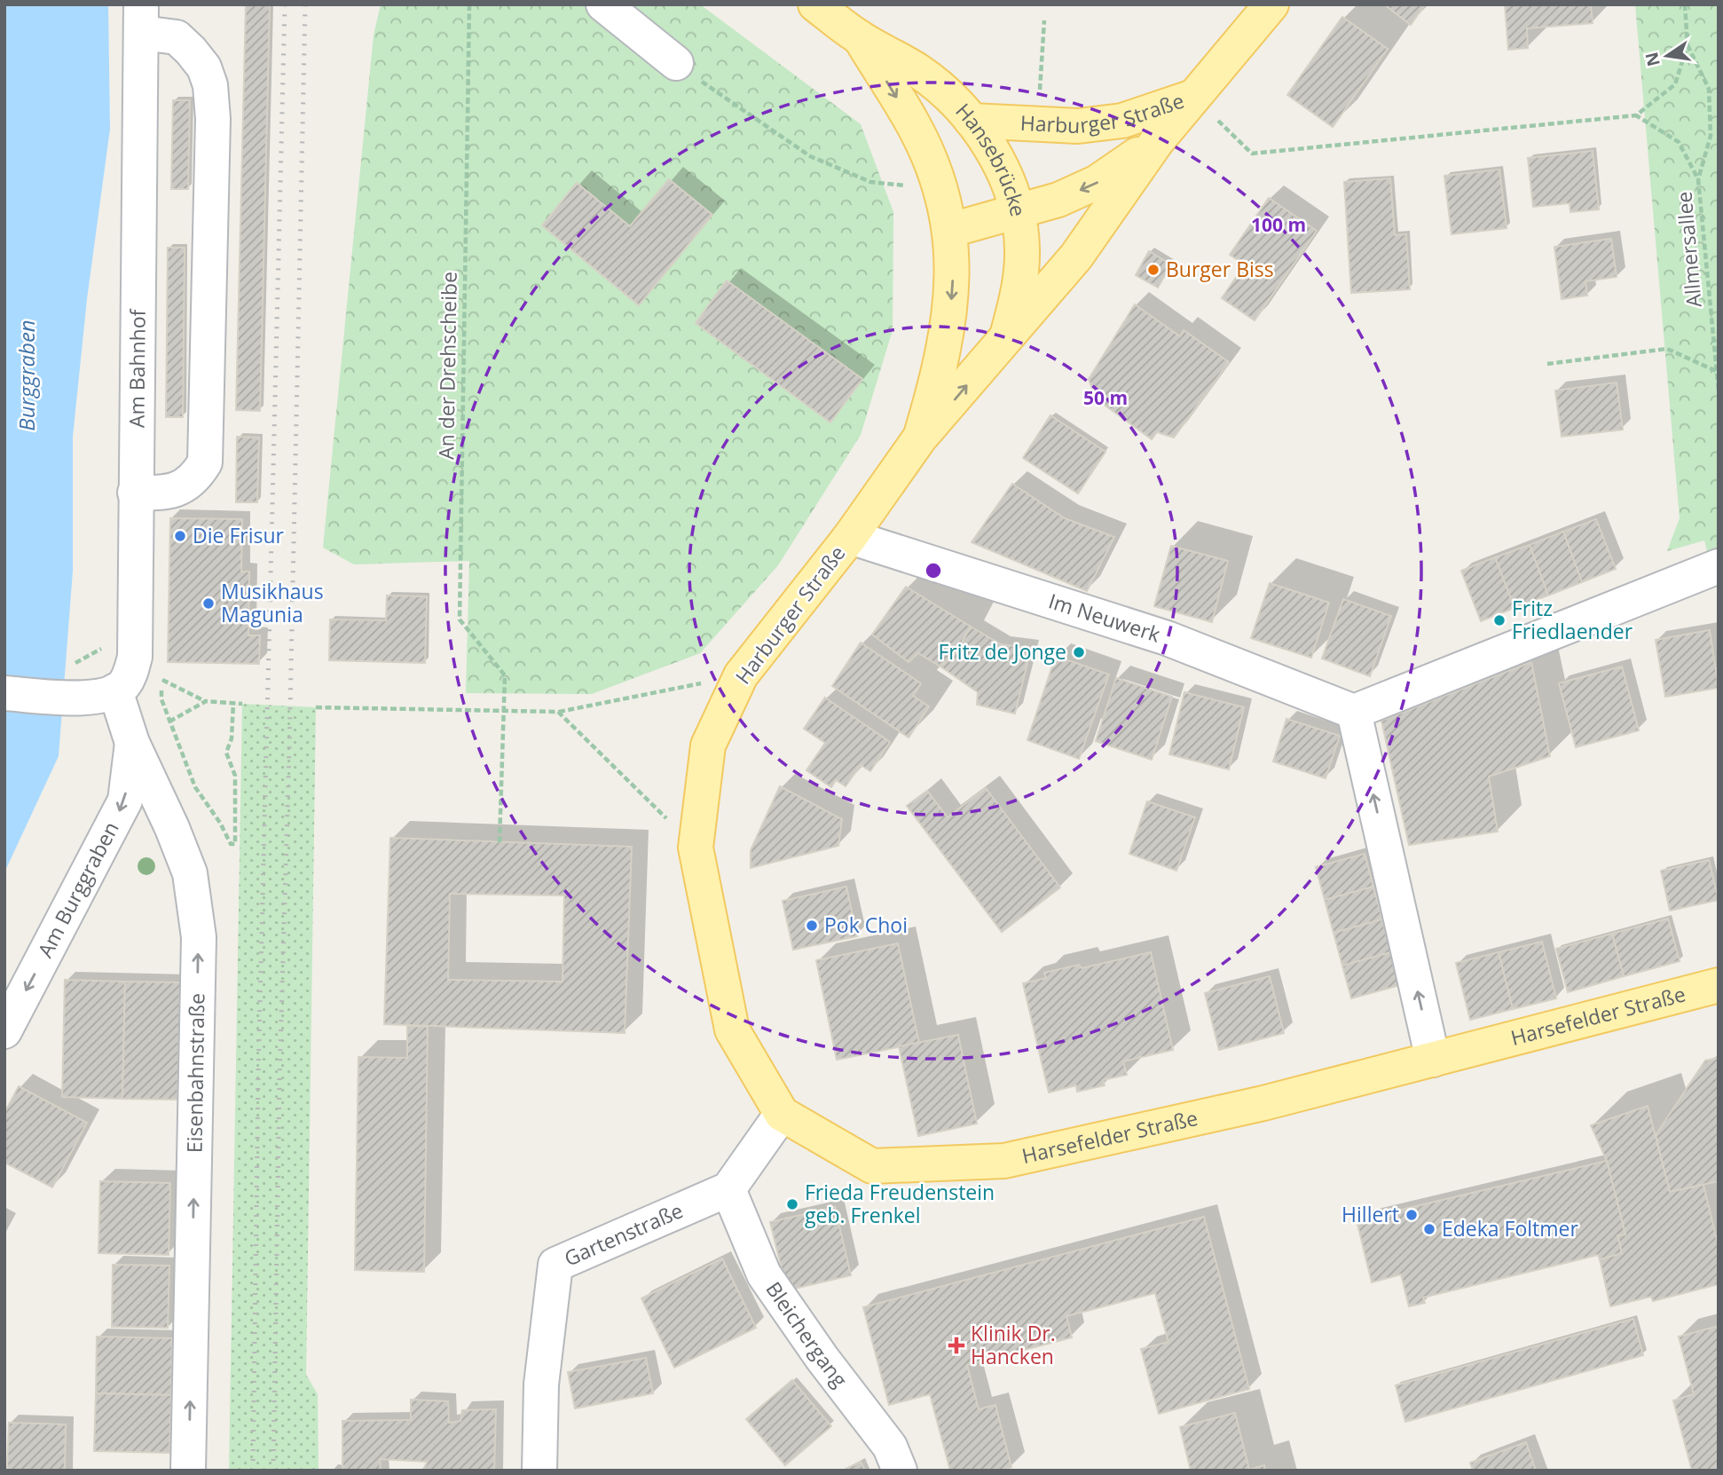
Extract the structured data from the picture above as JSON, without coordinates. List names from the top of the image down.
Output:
{
  "streets": {
    "main road": ["Harburger Straße", "Hansebrücke", "Harsefelder Straße"],
    "street": [
      "Am Bahnhof",
      "Im Neuwerk",
      "Am Burggraben",
      "Eisenbahnstraße",
      "Gartenstraße",
      "Bleichergang"
    ],
    "path": ["Allmersallee", "An der Drehscheibe"]
  },
  "crossings": [
    ["Harburger Straße", "Hansebrücke"],
    ["Harburger Straße", "Im Neuwerk"],
    ["Harburger Straße", "Harsefelder Straße"],
    ["Am Bahnhof", "Eisenbahnstraße"],
    ["Am Burggraben", "Eisenbahnstraße"],
    ["Gartenstraße", "Bleichergang"]
  ],
  "one_way": ["Am Burggraben", "Eisenbahnstraße"],
  "water": ["Burggraben"],
  "places": {
    "other": [
      "Burger Biss",
      "Die Frisur",
      "Musikhaus Magunia",
      "Fritz Friedlaender",
      "Fritz de Jonge",
      "Pok Choi",
      "Frieda Freudenstein geb. Frenkel",
      "Hillert",
      "Edeka Foltmer"
    ],
    "health": ["Klinik Dr. Hancken"]
  },
  "north": "left",
  "rings": ["100 m", "50 m"]
}
